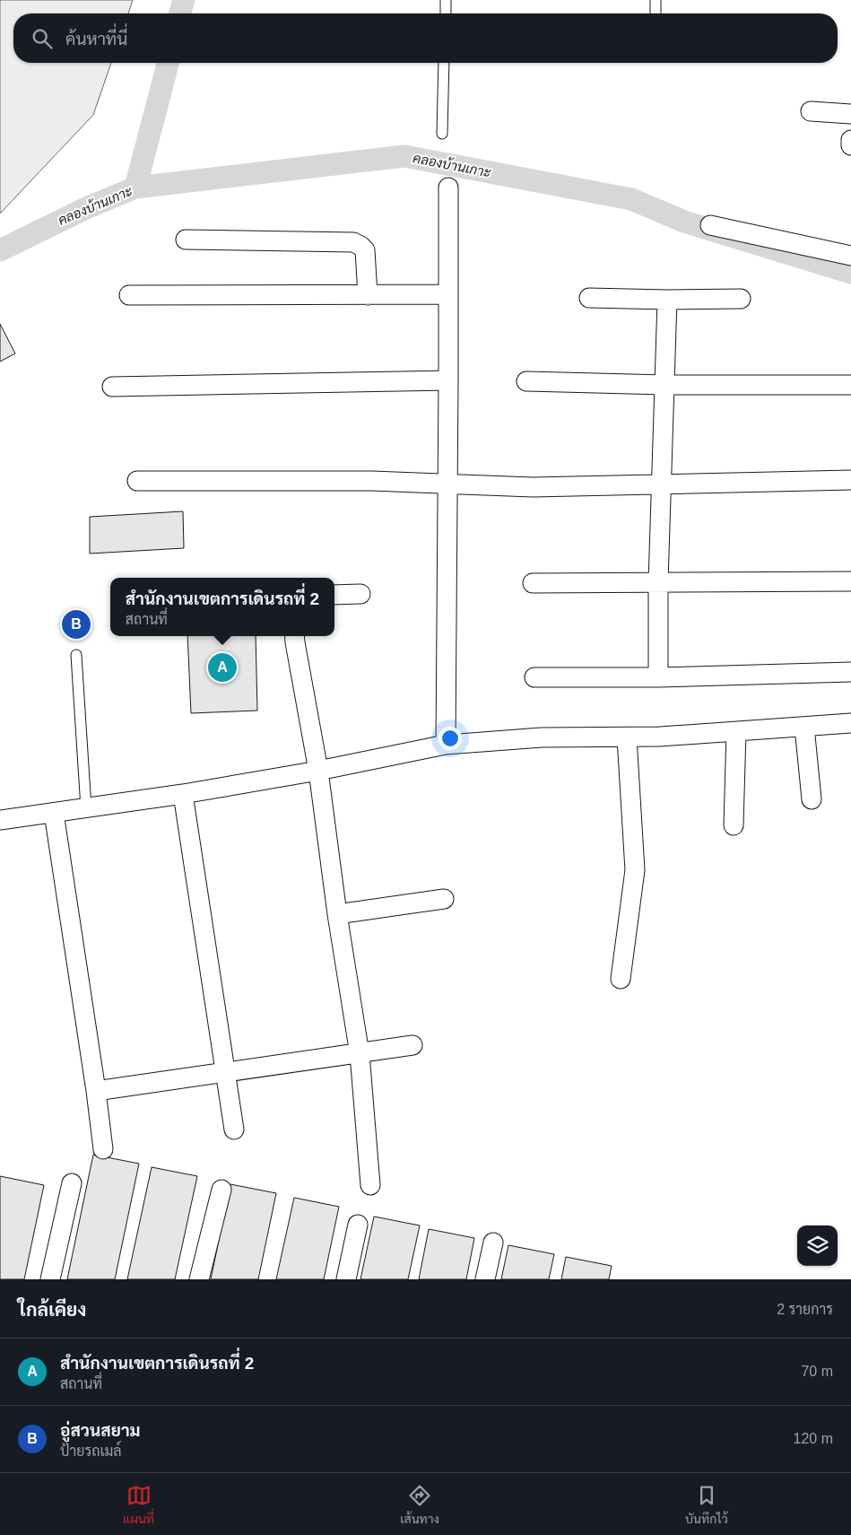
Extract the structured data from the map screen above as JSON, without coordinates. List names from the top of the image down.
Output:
{
  "water": ["คลองบ้านเกาะ"],
  "page": {
    "search": "ค้นหาที่นี่",
    "popup": ["สำนักงานเขตการเดินรถที่ 2", "สถานที่"],
    "pins": ["B", "A"],
    "heading": ["ใกล้เคียง", "2 รายการ"],
    "list": [
      {
        "mark": "A",
        "name": "สำนักงานเขตการเดินรถที่ 2",
        "note": "สถานที่",
        "value": "70 m"
      },
      {
        "mark": "B",
        "name": "อู่สวนสยาม",
        "note": "ป้ายรถเมล์",
        "value": "120 m"
      }
    ],
    "nav": ["แผนที่", "เส้นทาง", "บันทึกไว้"]
  }
}
